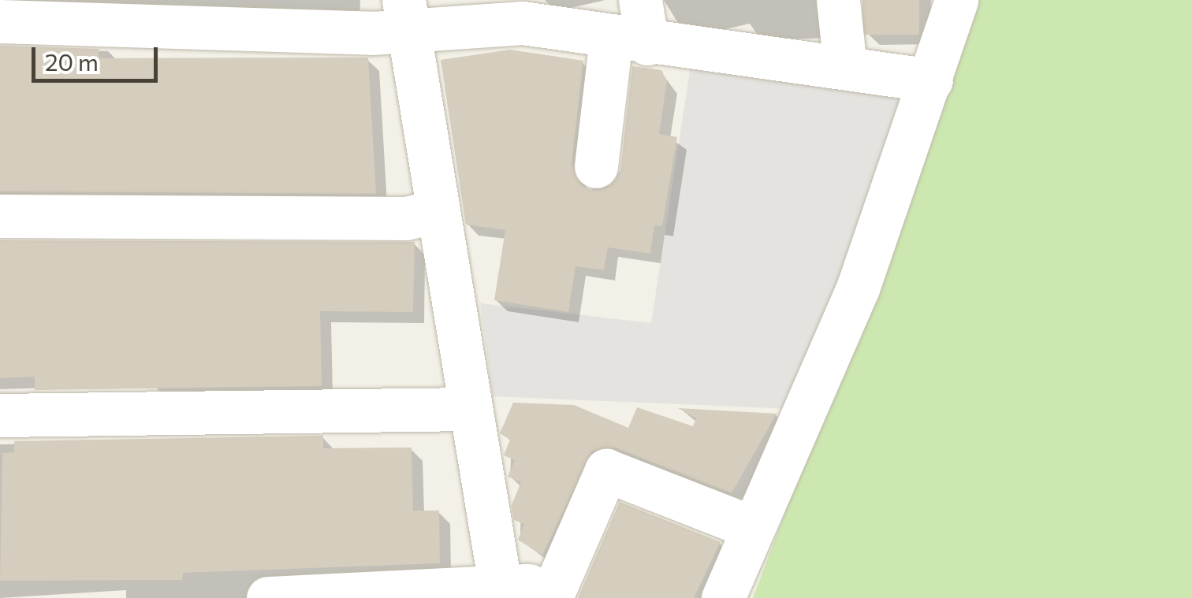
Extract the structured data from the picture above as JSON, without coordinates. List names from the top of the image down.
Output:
{
  "scale_bar": "20 m"
}
